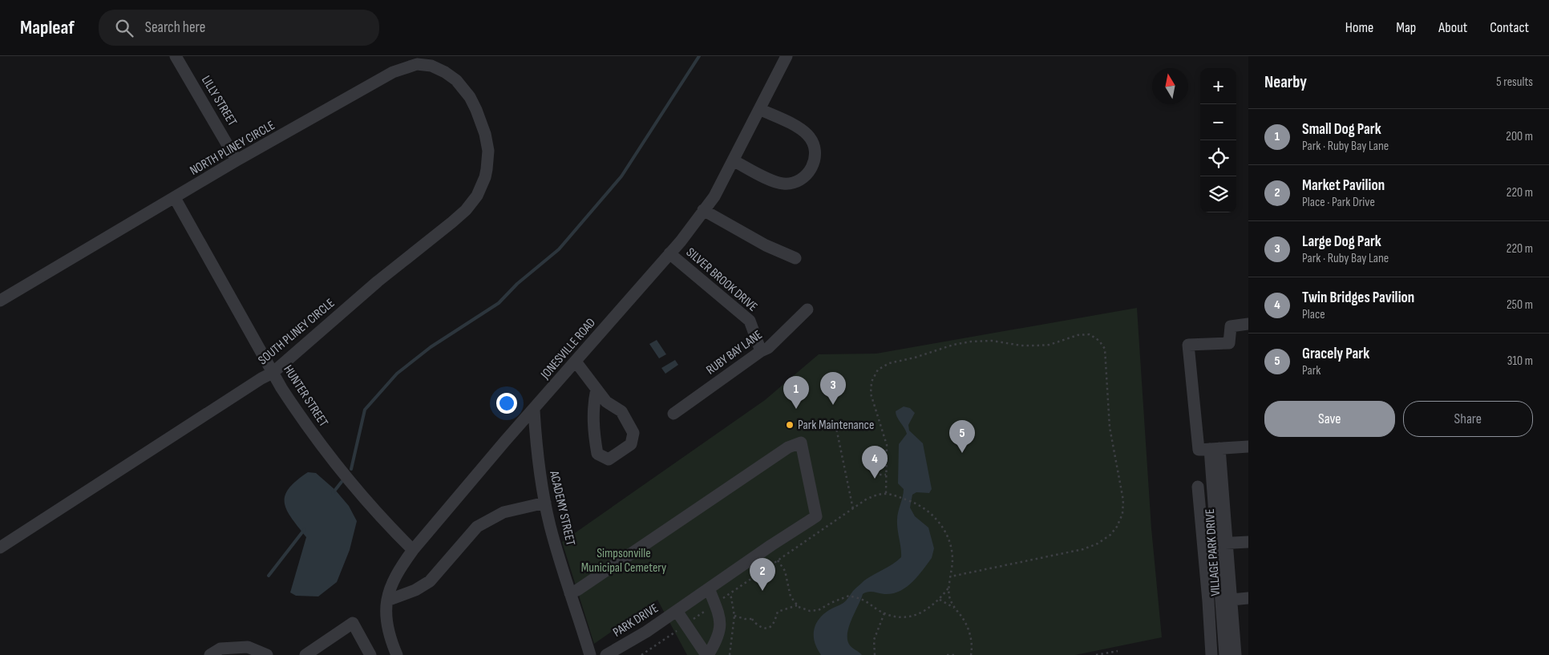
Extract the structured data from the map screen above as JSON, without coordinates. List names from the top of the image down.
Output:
{
  "streets": {
    "street": [
      "LILLY STREET",
      "NORTH PLINEY CIRCLE",
      "SILVER BROOK DRIVE",
      "SOUTH PLINEY CIRCLE",
      "JONESVILLE ROAD",
      "RUBY BAY LANE",
      "HUNTER STREET",
      "ACADEMY STREET",
      "VILLAGE PARK DRIVE",
      "PARK DRIVE"
    ]
  },
  "crossings": [
    ["LILLY STREET", "NORTH PLINEY CIRCLE"],
    ["NORTH PLINEY CIRCLE", "SOUTH PLINEY CIRCLE"],
    ["NORTH PLINEY CIRCLE", "HUNTER STREET"],
    ["SILVER BROOK DRIVE", "JONESVILLE ROAD"],
    ["SILVER BROOK DRIVE", "RUBY BAY LANE"],
    ["SOUTH PLINEY CIRCLE", "HUNTER STREET"],
    ["JONESVILLE ROAD", "HUNTER STREET"],
    ["JONESVILLE ROAD", "ACADEMY STREET"]
  ],
  "parks": ["Simpsonville Municipal Cemetery"],
  "places": ["Park Maintenance"],
  "north": "top",
  "page": {
    "header": "Mapleaf",
    "search": "Search here",
    "nav": [
      "Home",
      "Map",
      "About",
      "Contact"
    ],
    "heading": ["Nearby", "5 results"],
    "map_buttons": ["+", "−"],
    "list": [
      {
        "mark": "1",
        "name": "Small Dog Park",
        "note": "Park · Ruby Bay Lane",
        "value": "200 m"
      },
      {
        "mark": "2",
        "name": "Market Pavilion",
        "note": "Place · Park Drive",
        "value": "220 m"
      },
      {
        "mark": "3",
        "name": "Large Dog Park",
        "note": "Park · Ruby Bay Lane",
        "value": "220 m"
      },
      {
        "mark": "4",
        "name": "Twin Bridges Pavilion",
        "note": "Place",
        "value": "250 m"
      },
      {
        "mark": "5",
        "name": "Gracely Park",
        "note": "Park",
        "value": "310 m"
      }
    ],
    "pins": [
      "3",
      "1",
      "5",
      "4",
      "2"
    ],
    "buttons": ["Save", "Share"]
  }
}
